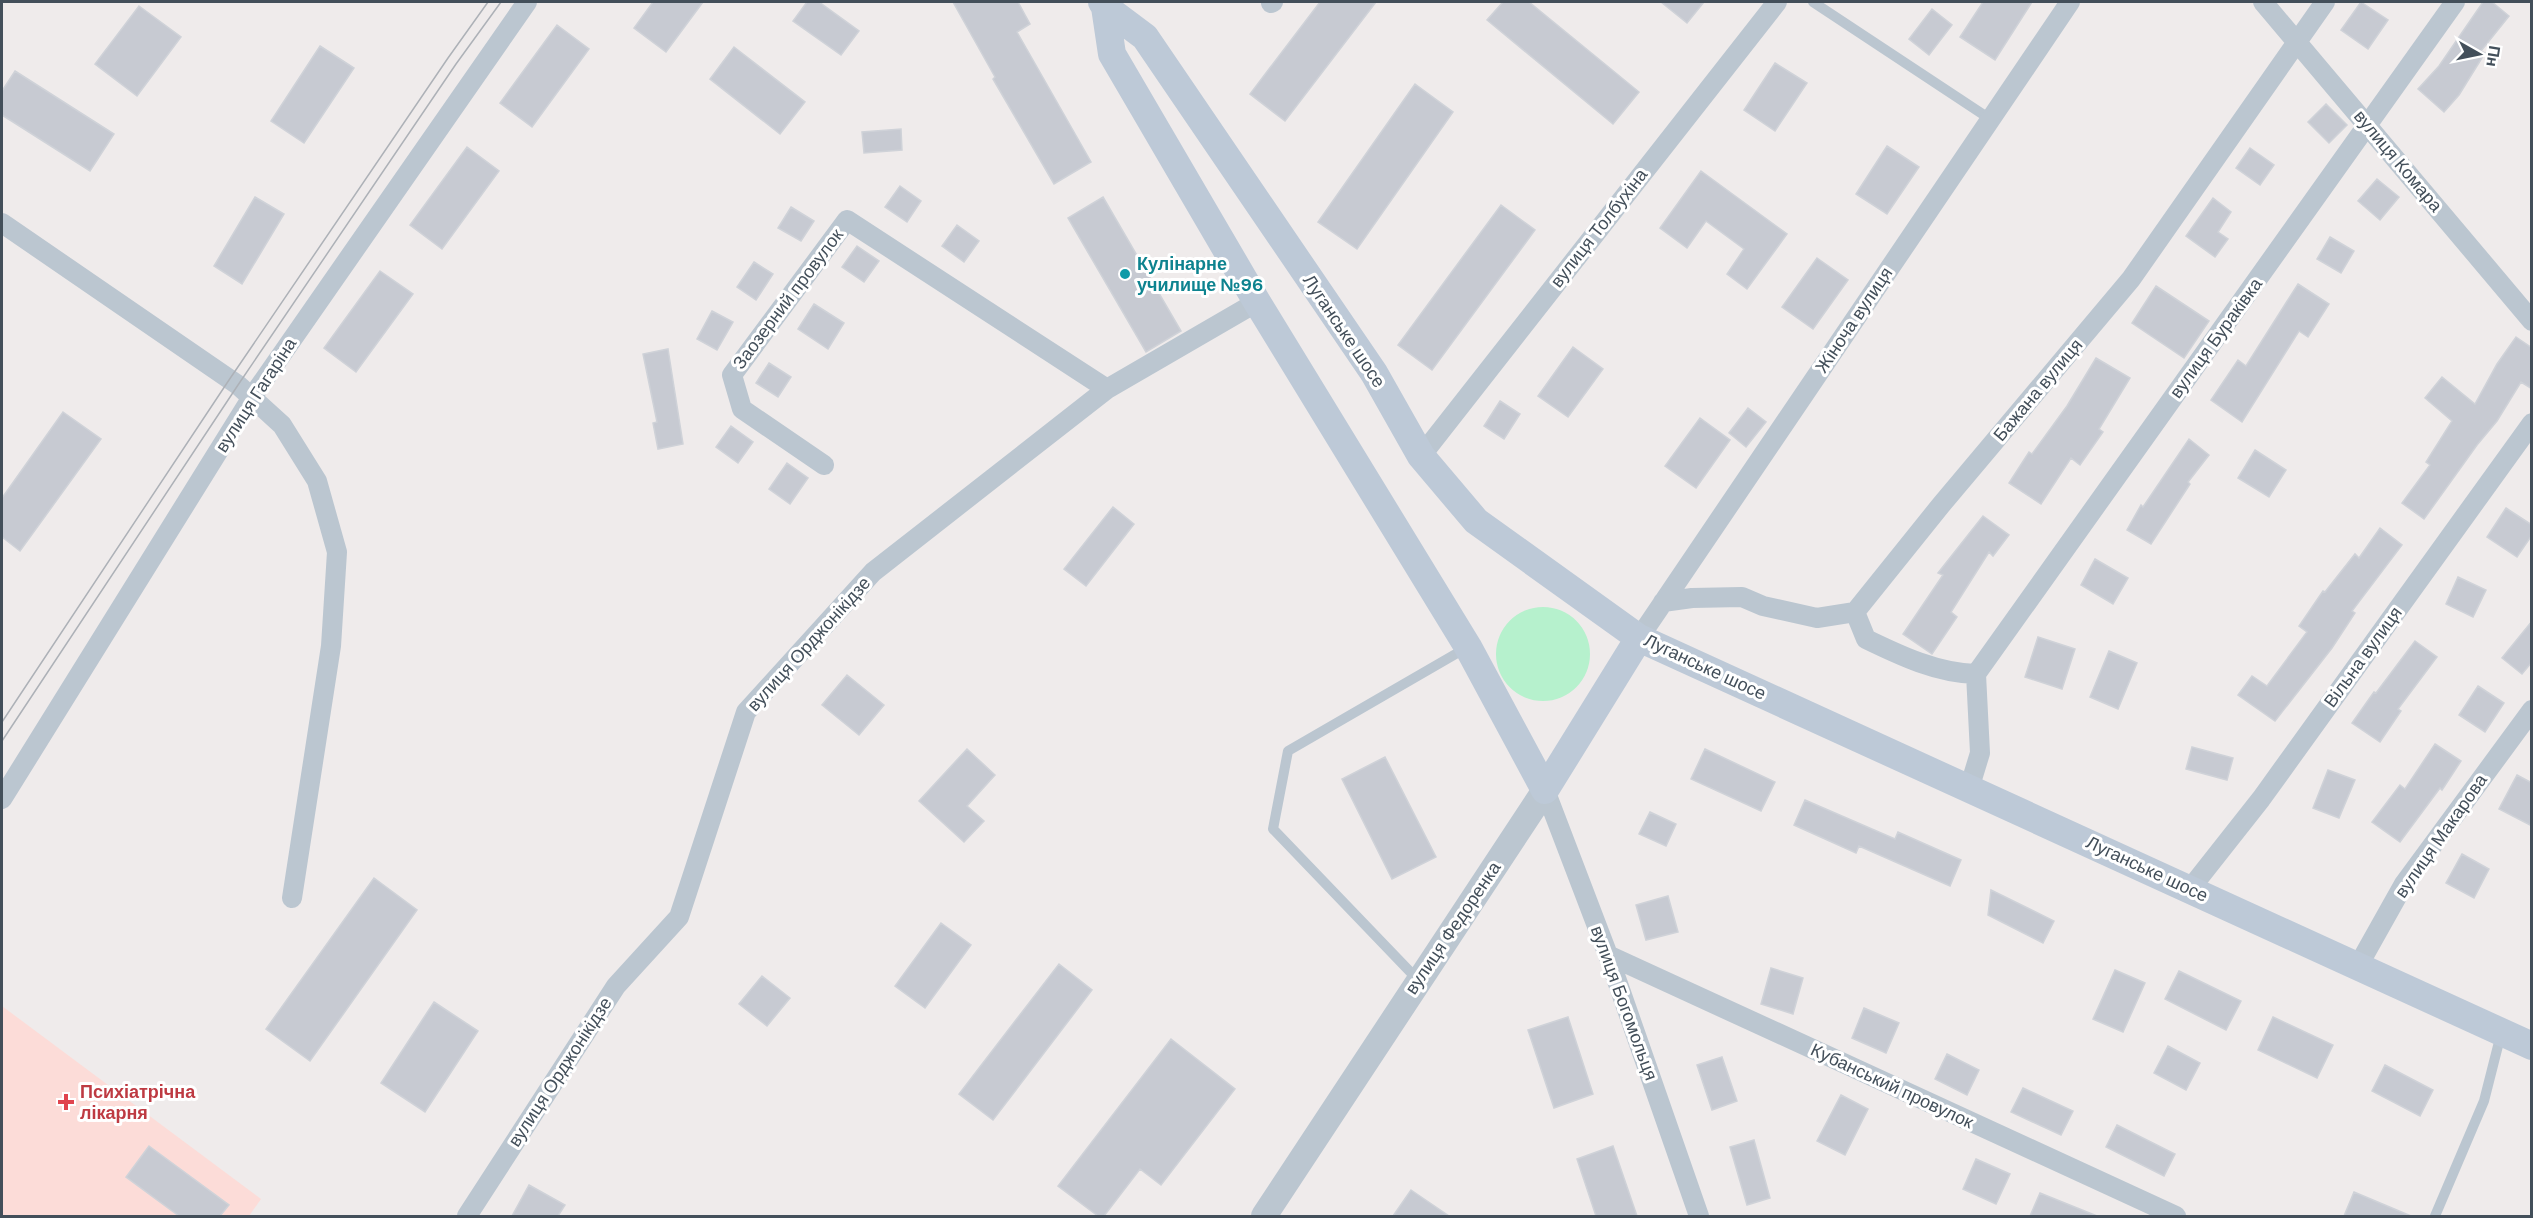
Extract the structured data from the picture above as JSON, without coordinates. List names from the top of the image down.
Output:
{
  "streets": {
    "main road": ["Луганське шосе", "вулиця Федоренка"],
    "street": [
      "вулиця Комара",
      "вулиця Толбухіна",
      "Заозерний провулок",
      "Жіноча вулиця",
      "вулиця Бураківка",
      "Бажана вулиця",
      "вулиця Гагаріна",
      "вулиця Орджонікідзе",
      "Вільна вулиця",
      "вулиця Макарова",
      "вулиця Богомольця",
      "Кубанський провулок"
    ]
  },
  "crossings": [
    ["вулиця Комара", "вулиця Бураківка"],
    ["вулиця Комара", "Бажана вулиця"],
    ["вулиця Толбухіна", "Луганське шосе"],
    ["Заозерний провулок", "вулиця Орджонікідзе"],
    ["Жіноча вулиця", "Луганське шосе"],
    ["Жіноча вулиця", "вулиця Федоренка"],
    ["Луганське шосе", "вулиця Орджонікідзе"],
    ["Луганське шосе", "Вільна вулиця"],
    ["Луганське шосе", "вулиця Макарова"],
    ["Луганське шосе", "вулиця Федоренка"],
    ["Луганське шосе", "вулиця Богомольця"],
    ["вулиця Федоренка", "вулиця Богомольця"],
    ["вулиця Богомольця", "Кубанський провулок"]
  ],
  "places": {
    "other": ["Кулінарне училище №96"],
    "health": ["Психіатрічна лікарня"]
  },
  "north": "right"
}
